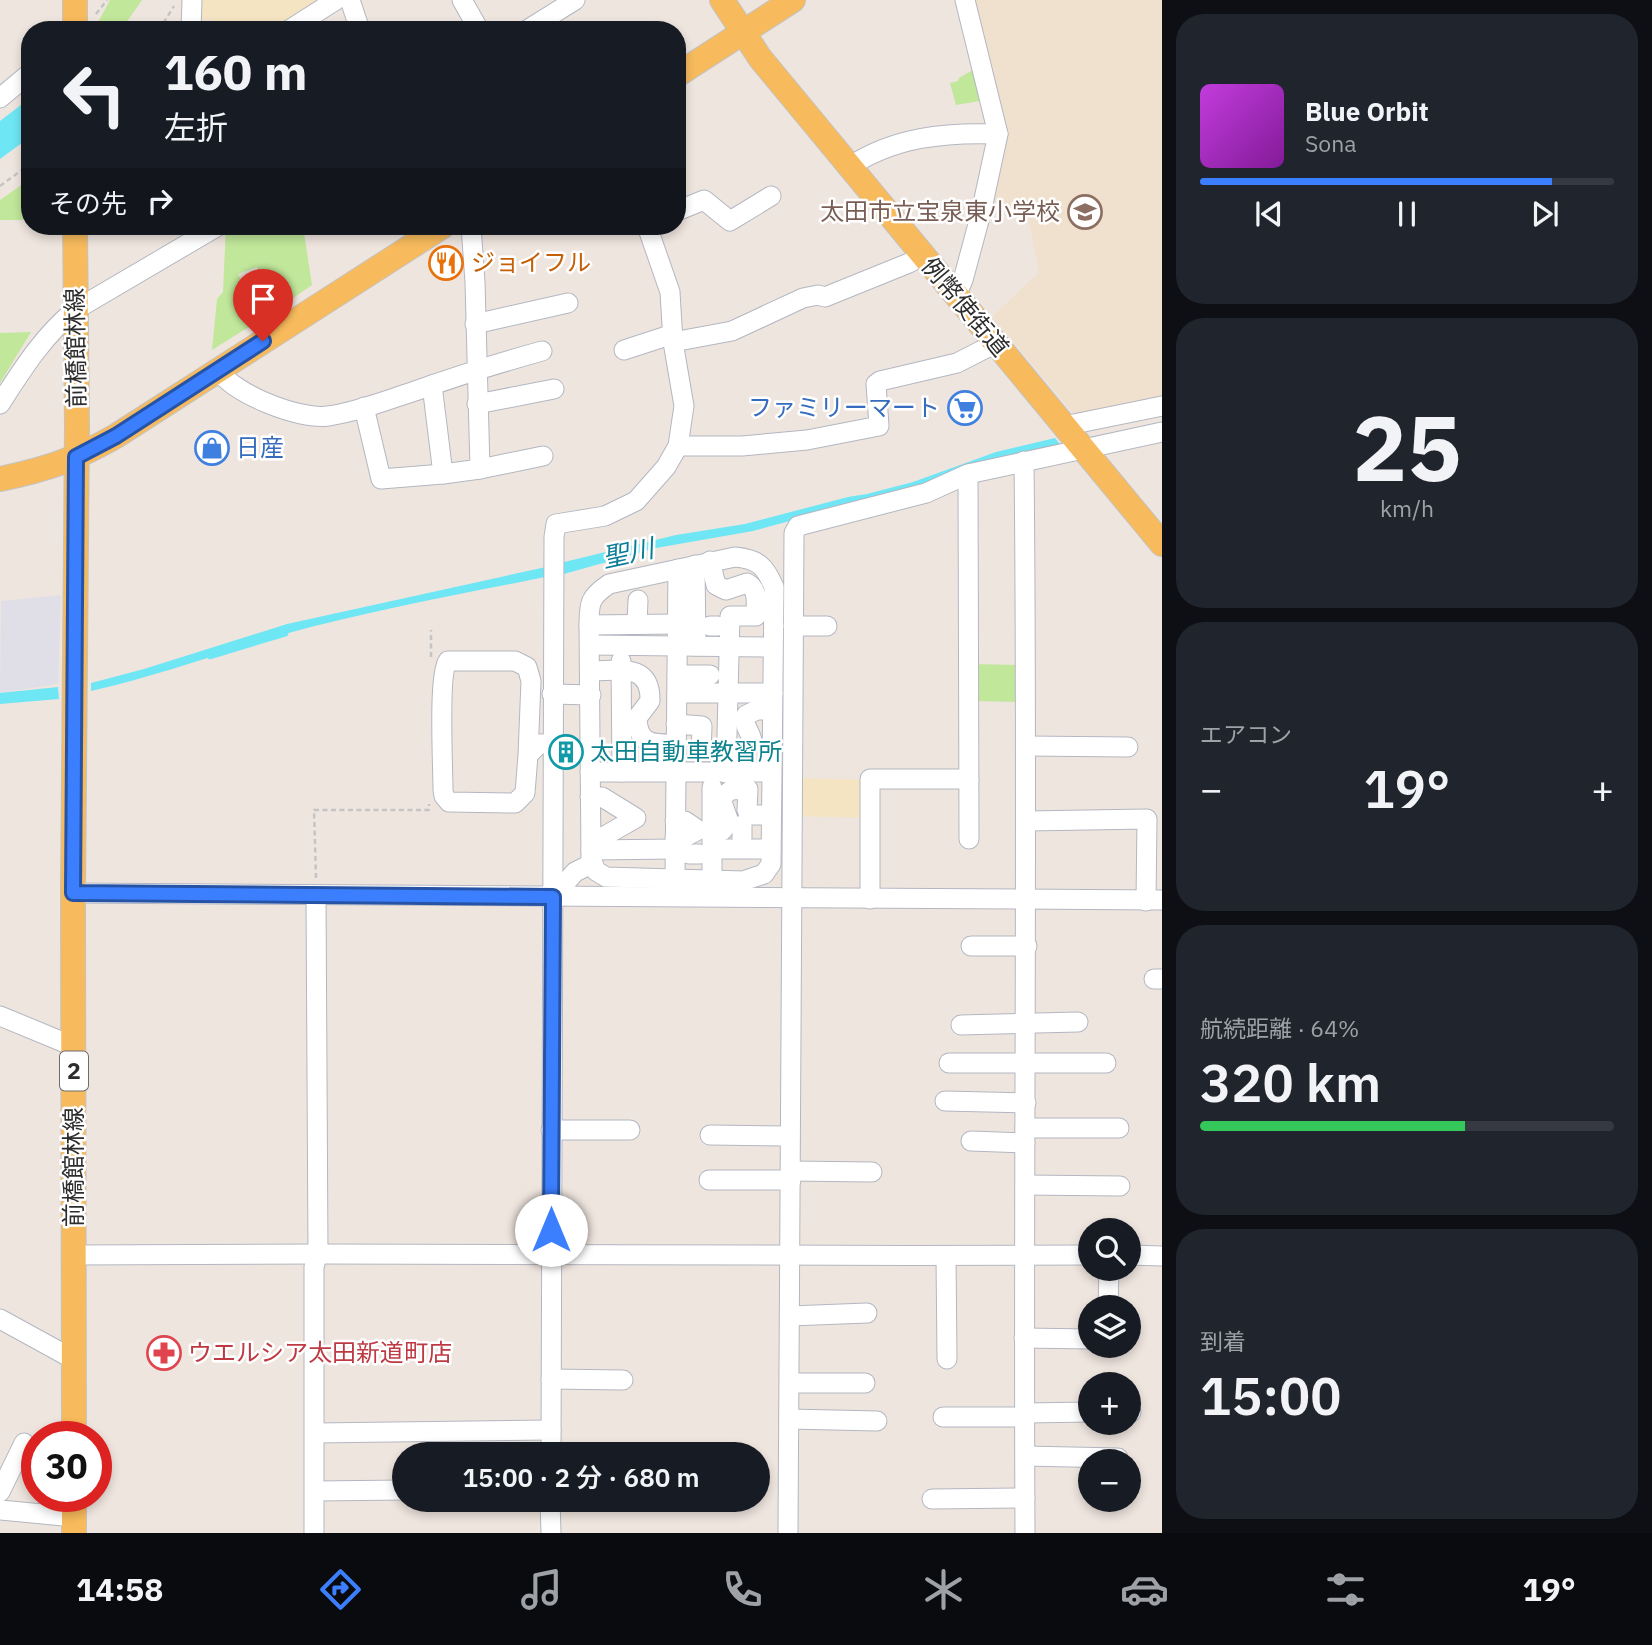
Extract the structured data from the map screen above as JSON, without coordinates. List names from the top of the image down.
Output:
{
  "streets": {
    "main road": ["例幣使街道", "前橋館林線", "2"]
  },
  "water": ["聖川"],
  "places": {
    "school or university": ["太田市立宝泉東小学校"],
    "restaurant": ["ジョイフル"],
    "supermarket": ["ファミリーマート"],
    "shop": ["日産"],
    "building": ["太田自動車教習所"],
    "pharmacy": ["ウエルシア太田新道町店"]
  },
  "page": {
    "turn": ["160 m", "左折"],
    "song": ["Blue Orbit", "Sona"],
    "then": "その先",
    "tile": [
      ["25", "km/h"],
      "エアコン",
      ["航続距離 · 64%", "320 km"],
      ["到着", "15:00"]
    ],
    "heat": ["−", "19°", "+"],
    "map_buttons": ["+", "−"],
    "limit": "30",
    "trip": "15:00 · 2 分 · 680 m",
    "tabs": ["14:58", "19°"]
  }
}
